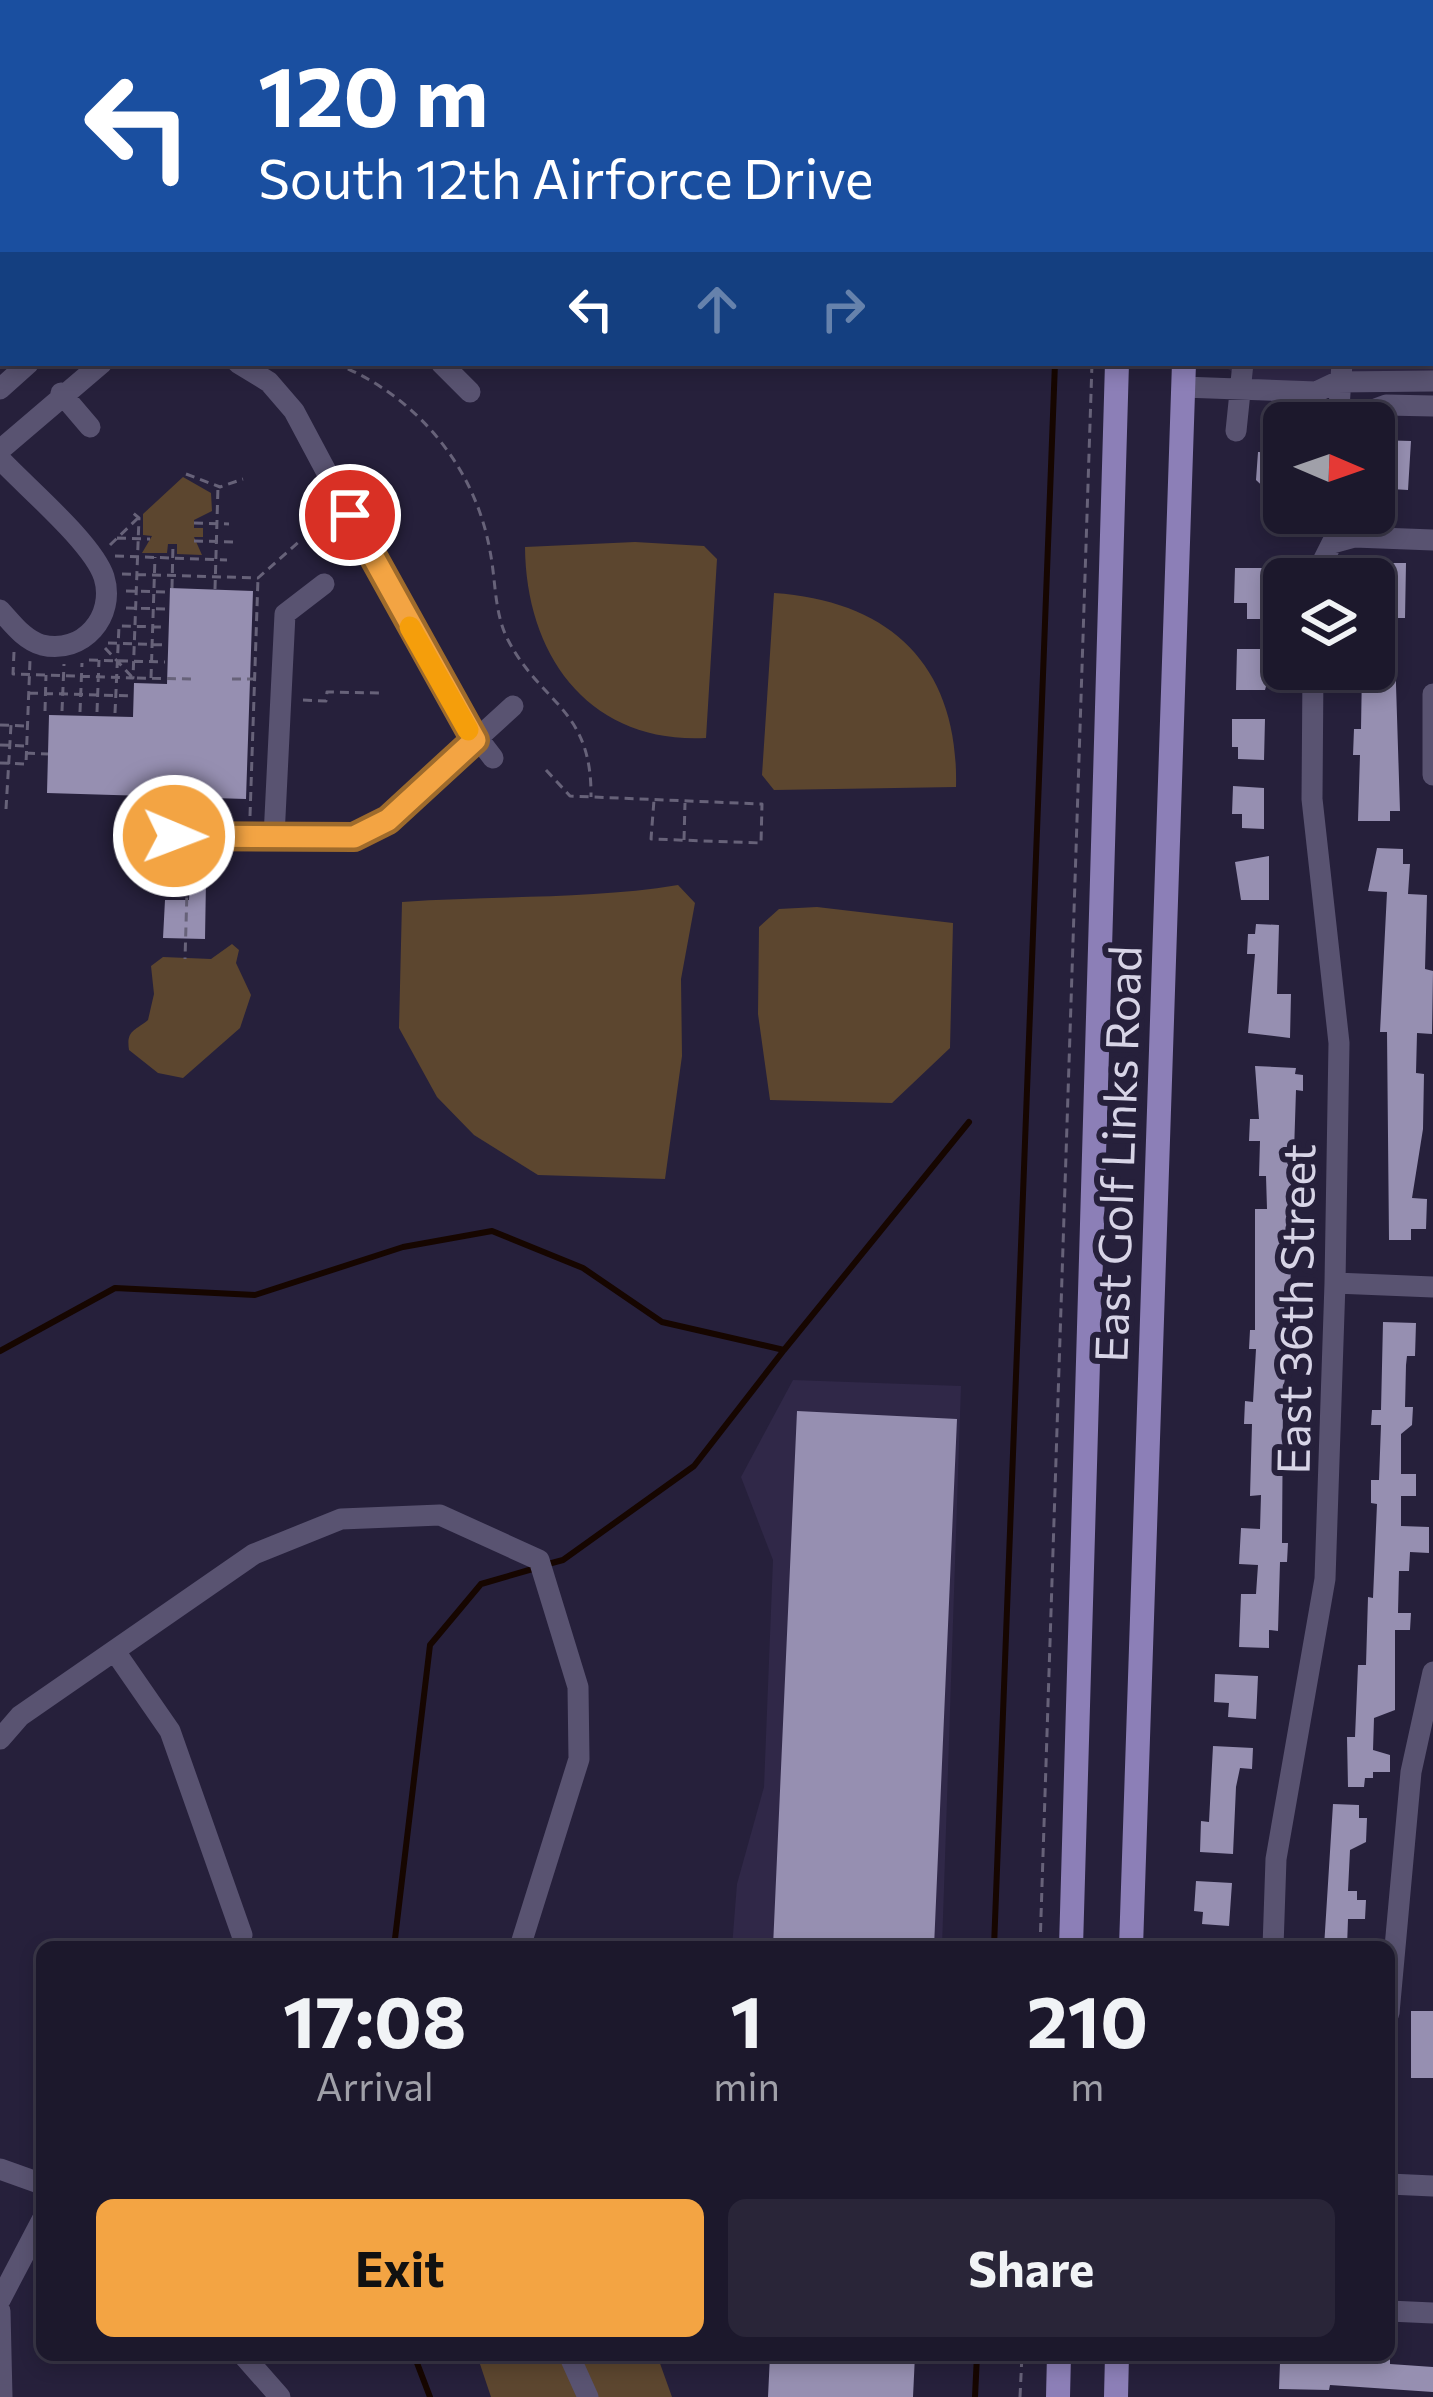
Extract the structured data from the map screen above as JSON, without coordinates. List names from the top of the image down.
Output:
{
  "streets": {
    "main road": ["East Golf Links Road"],
    "street": ["East 36th Street"]
  },
  "north": "right",
  "page": {
    "turn": ["120 m", "South 12th Airforce Drive"],
    "eta": [
      "17:08",
      "Arrival",
      "1",
      "min",
      "210",
      "m"
    ],
    "buttons": ["Exit", "Share"]
  }
}
